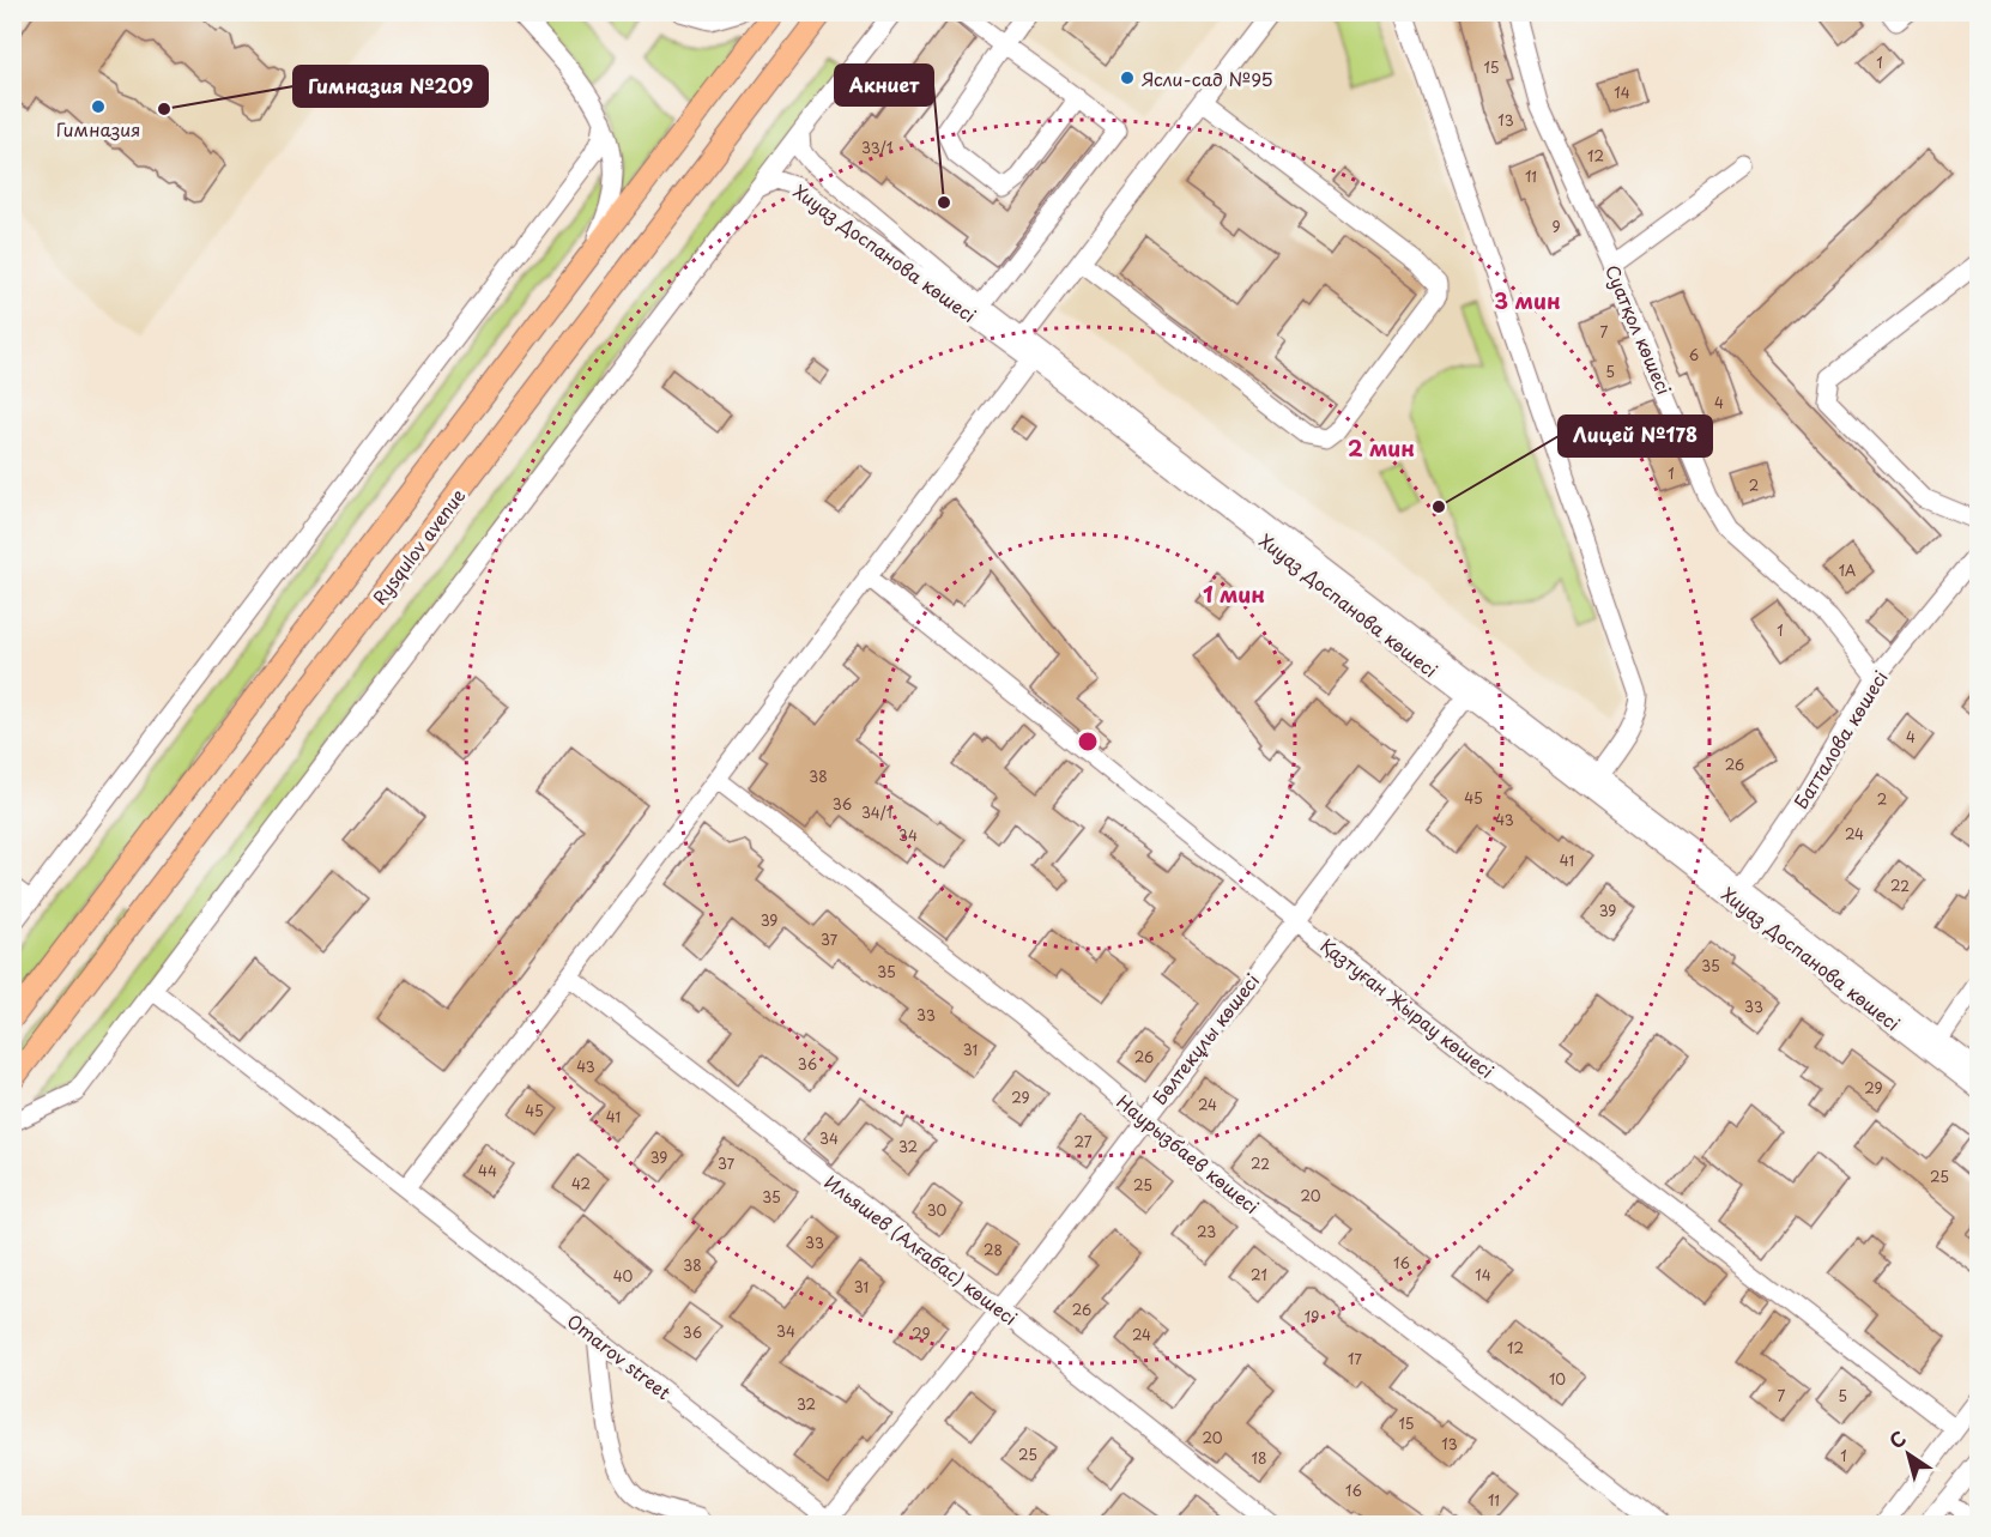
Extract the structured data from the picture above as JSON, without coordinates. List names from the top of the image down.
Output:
{
  "streets": {
    "main road": ["Rysqulov avenue"],
    "street": [
      "Хиуаз Доспанова көшесі",
      "Суатқол көшесі",
      "Батталова көшесі",
      "Қазтуған Жырау көшесі",
      "Бөлтекұлы көшесі",
      "Наурызбаев көшесі",
      "Ильяшев (Алғабас) көшесі",
      "Omarov street"
    ]
  },
  "crossings": [
    ["Хиуаз Доспанова көшесі", "Батталова көшесі"],
    ["Хиуаз Доспанова көшесі", "Бөлтекұлы көшесі"],
    ["Суатқол көшесі", "Батталова көшесі"],
    ["Қазтуған Жырау көшесі", "Бөлтекұлы көшесі"],
    ["Бөлтекұлы көшесі", "Наурызбаев көшесі"],
    ["Бөлтекұлы көшесі", "Ильяшев (Алғабас) көшесі"],
    ["Бөлтекұлы көшесі", "Omarov street"]
  ],
  "places": [
    "Ясли-сад №95",
    "Гимназия",
    "Гимназия №209",
    "Акниет",
    "Лицей №178"
  ],
  "house_numbers": [
    "1",
    "15",
    "14",
    "13",
    "33/1",
    "12",
    "11",
    "9",
    "7",
    "6",
    "5",
    "4",
    "1",
    "2",
    "1А",
    "1",
    "4",
    "26",
    "38",
    "45",
    "2",
    "36",
    "34/1",
    "43",
    "24",
    "34",
    "41",
    "22",
    "39",
    "39",
    "37",
    "35",
    "35",
    "33",
    "33",
    "31",
    "26",
    "36",
    "43",
    "29",
    "29",
    "24",
    "45",
    "41",
    "34",
    "27",
    "32",
    "39",
    "37",
    "22",
    "44",
    "25",
    "42",
    "25",
    "20",
    "35",
    "30",
    "23",
    "33",
    "28",
    "16",
    "38",
    "21",
    "14",
    "40",
    "31",
    "26",
    "19",
    "34",
    "36",
    "29",
    "24",
    "12",
    "17",
    "10",
    "7",
    "5",
    "32",
    "15",
    "20",
    "13",
    "25",
    "1",
    "18",
    "16",
    "11"
  ],
  "north": "top left",
  "rings": ["3 мин", "2 мин", "1 мин"]
}
